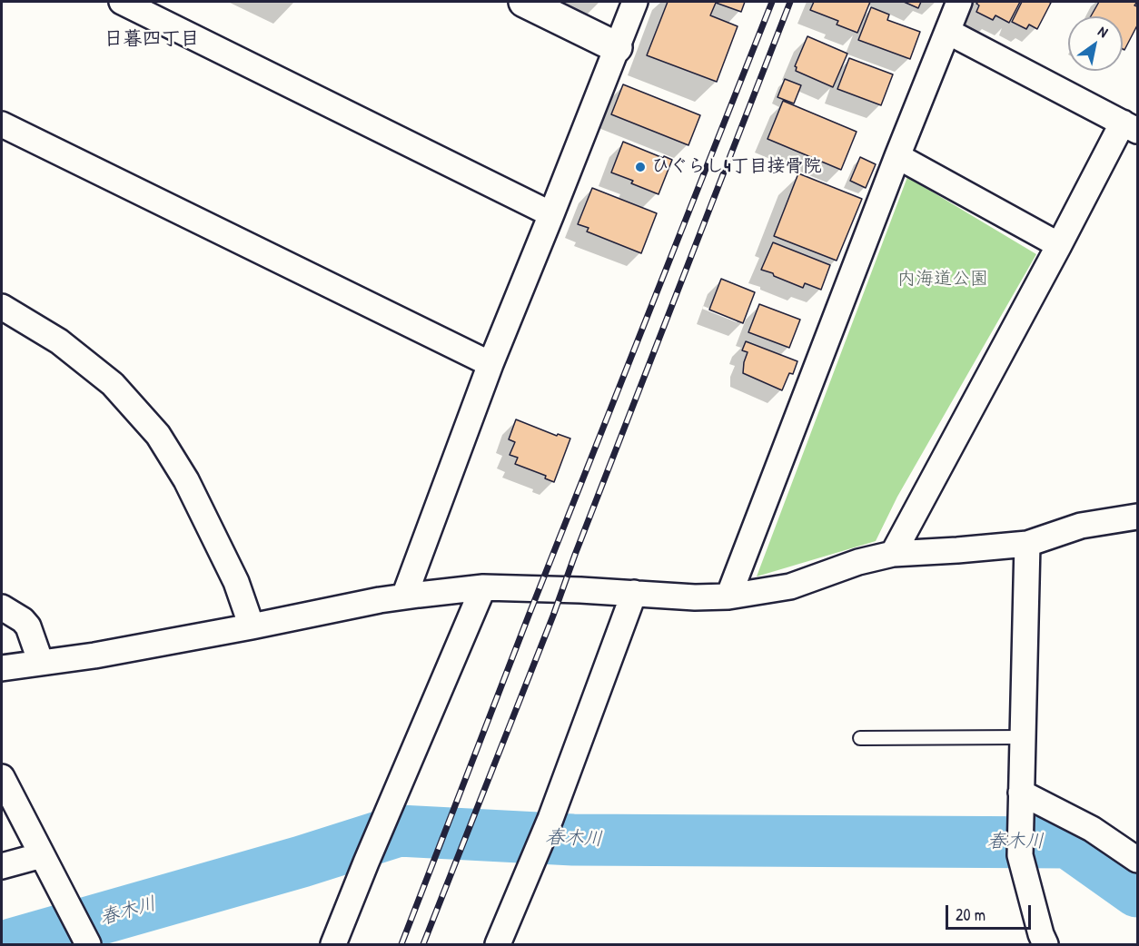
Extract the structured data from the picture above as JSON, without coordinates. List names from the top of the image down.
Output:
{
  "districts": ["日暮四丁目"],
  "water": ["春木川"],
  "parks": ["内海道公園"],
  "places": ["ひぐらし4丁目接骨院"],
  "scale_bar": "20 m",
  "north": "top right"
}
